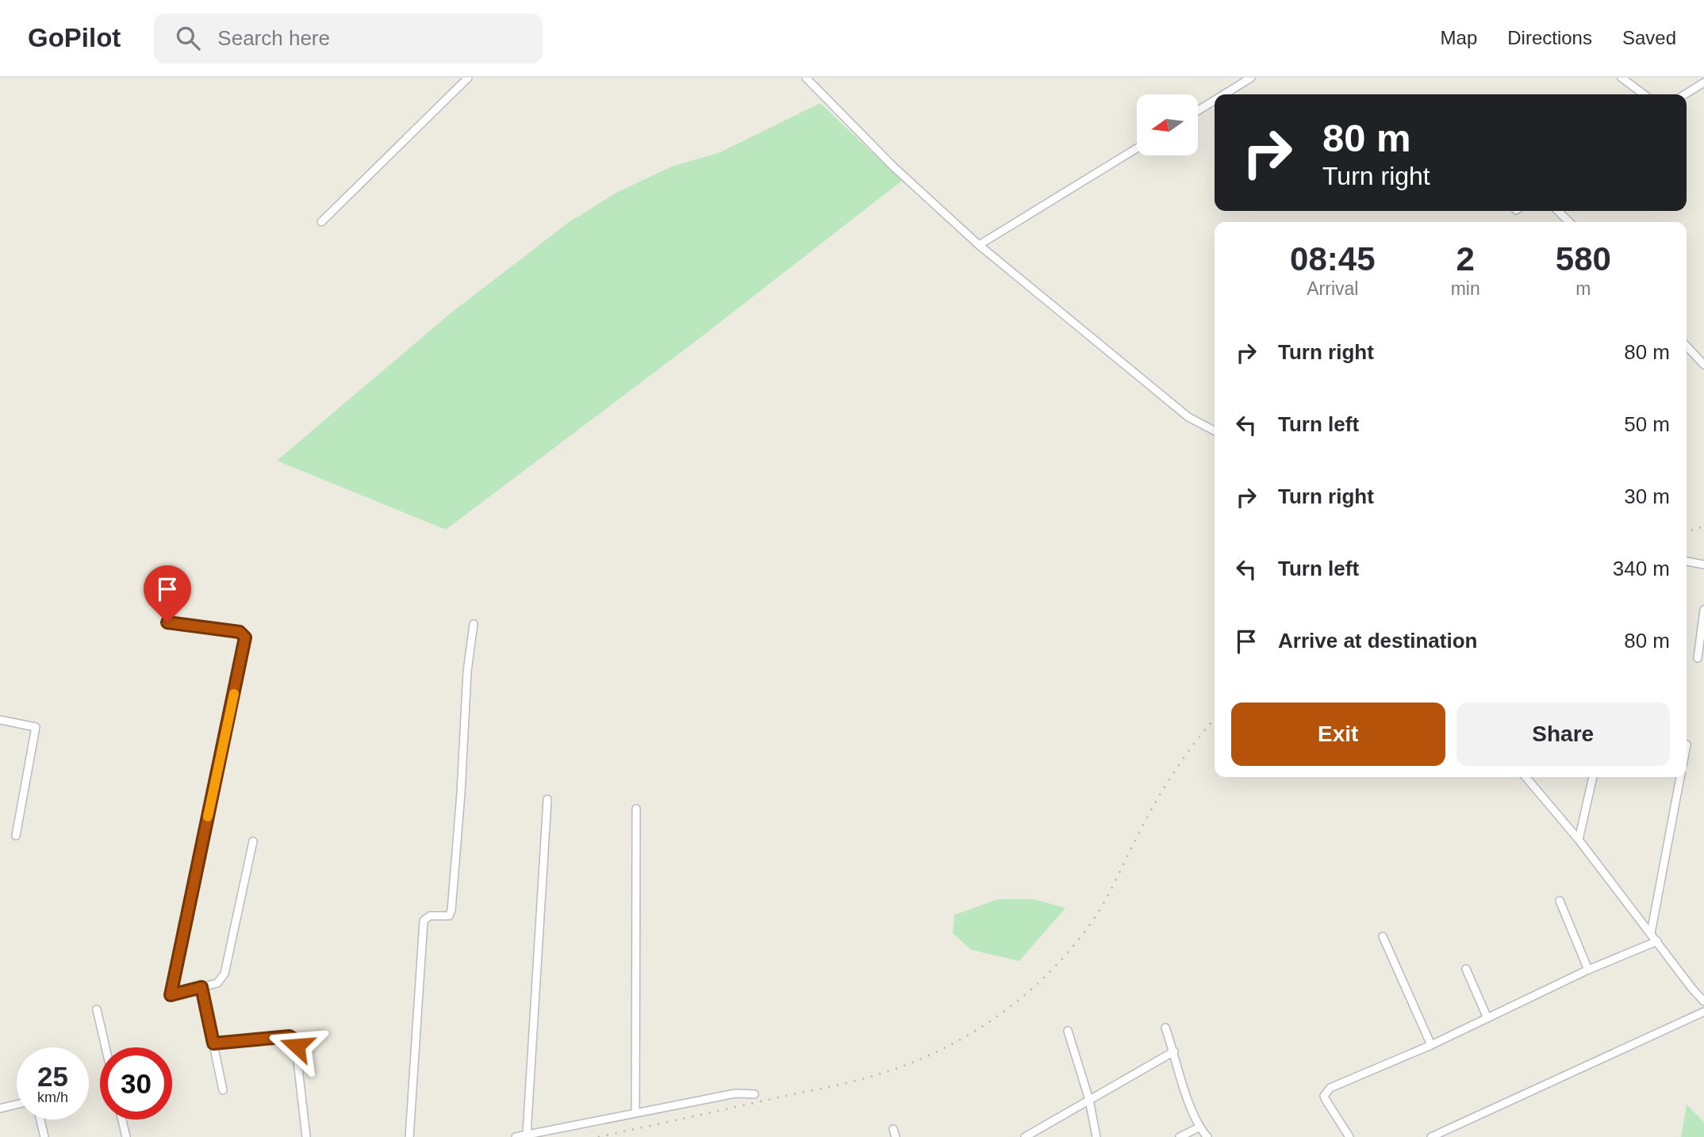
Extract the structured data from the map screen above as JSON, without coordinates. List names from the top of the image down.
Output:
{
  "north": "left",
  "page": {
    "header": "GoPilot",
    "search": "Search here",
    "nav": ["Map", "Directions", "Saved"],
    "turn": ["80 m", "Turn right"],
    "eta": [
      "08:45",
      "Arrival",
      "2",
      "min",
      "580",
      "m"
    ],
    "list": [
      {
        "name": "Turn right",
        "value": "80 m"
      },
      {
        "name": "Turn left",
        "value": "50 m"
      },
      {
        "name": "Turn right",
        "value": "30 m"
      },
      {
        "name": "Turn left",
        "value": "340 m"
      },
      {
        "name": "Arrive at destination",
        "value": "80 m"
      }
    ],
    "buttons": ["Exit", "Share"],
    "speed": "25 km/h",
    "limit": "30"
  }
}
